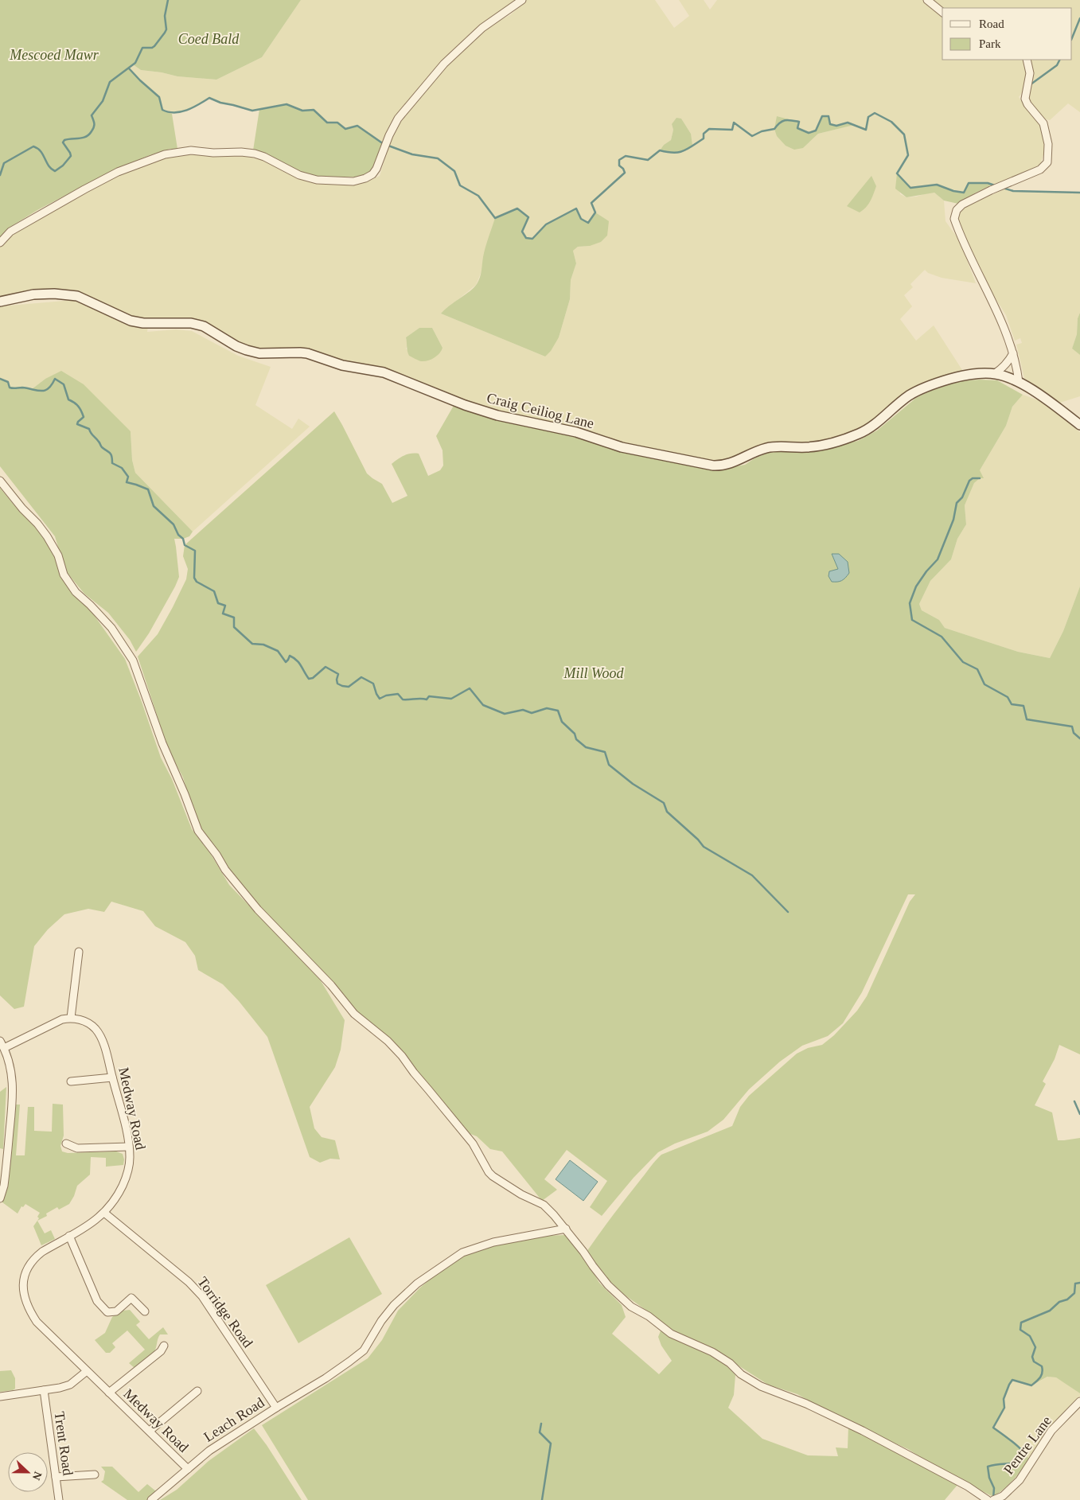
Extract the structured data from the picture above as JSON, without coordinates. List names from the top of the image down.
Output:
{
  "streets": {
    "street": [
      "Craig Ceiliog Lane",
      "Medway Road",
      "Torridge Road",
      "Leach Road",
      "Trent Road",
      "Pentre Lane"
    ]
  },
  "crossings": [
    ["Medway Road", "Torridge Road"],
    ["Medway Road", "Leach Road"],
    ["Torridge Road", "Leach Road"]
  ],
  "parks": ["Coed Bald", "Mescoed Mawr", "Mill Wood"],
  "legend": ["Road", "Park"],
  "north": "right"
}
